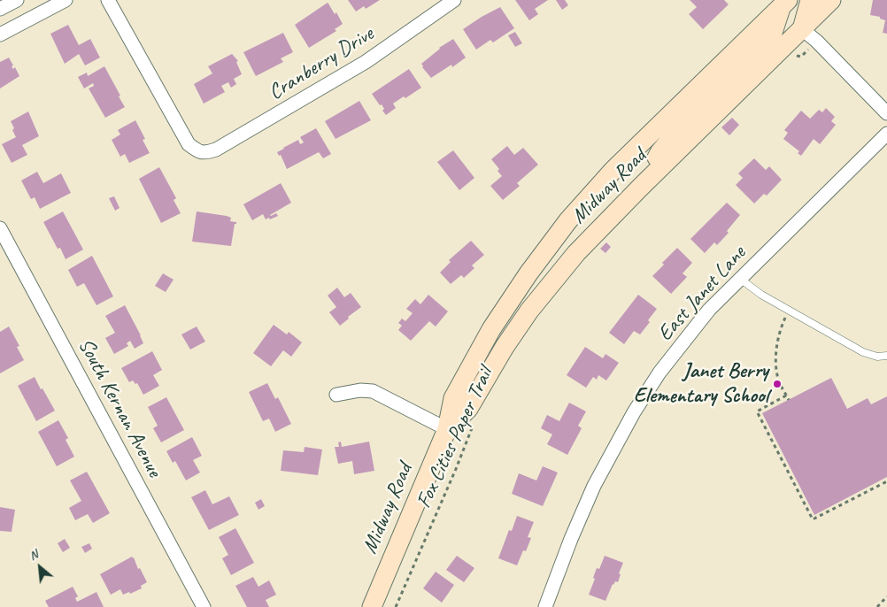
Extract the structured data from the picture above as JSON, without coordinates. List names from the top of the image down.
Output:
{
  "streets": {
    "main road": ["Midway Road"],
    "street": ["Cranberry Drive", "East Janet Lane", "South Kernan Avenue"],
    "path": ["Fox Cities Paper Trail"]
  },
  "places": ["Janet Berry Elementary School"],
  "north": "top left"
}
